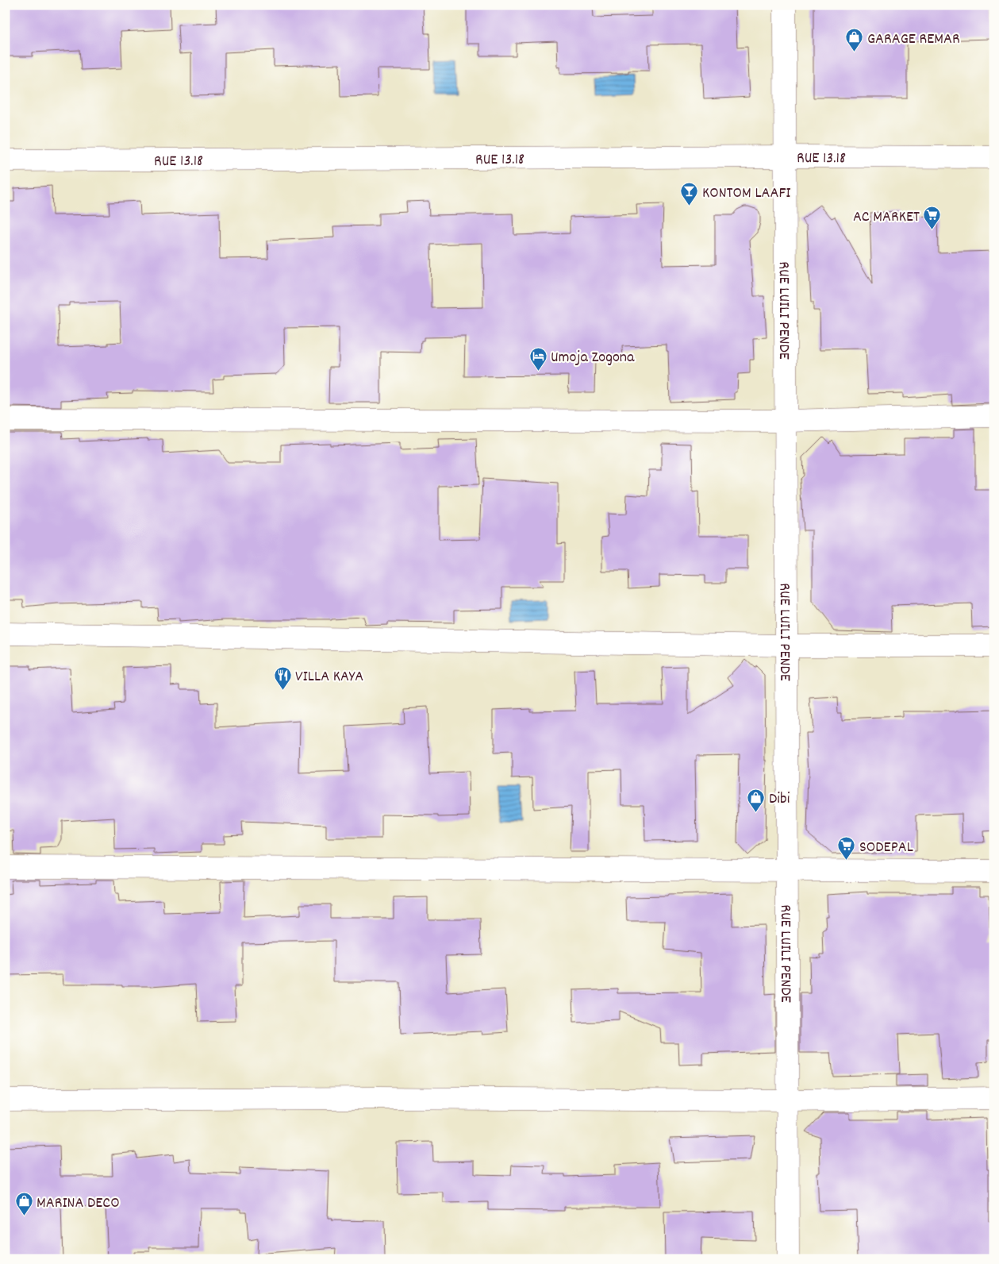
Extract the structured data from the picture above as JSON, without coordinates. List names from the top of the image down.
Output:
{
  "streets": {
    "street": ["RUE 13.18", "RUE LUILI PENDE"]
  },
  "crossings": [
    ["RUE 13.18", "RUE LUILI PENDE"]
  ],
  "places": {
    "shop": ["GARAGE REMAR", "Dibi", "MARINA DECO"],
    "bar": ["KONTOM LAAFI"],
    "supermarket": ["AC MARKET", "SODEPAL"],
    "hotel": ["Umoja Zogona"],
    "restaurant": ["VILLA KAYA"]
  }
}
